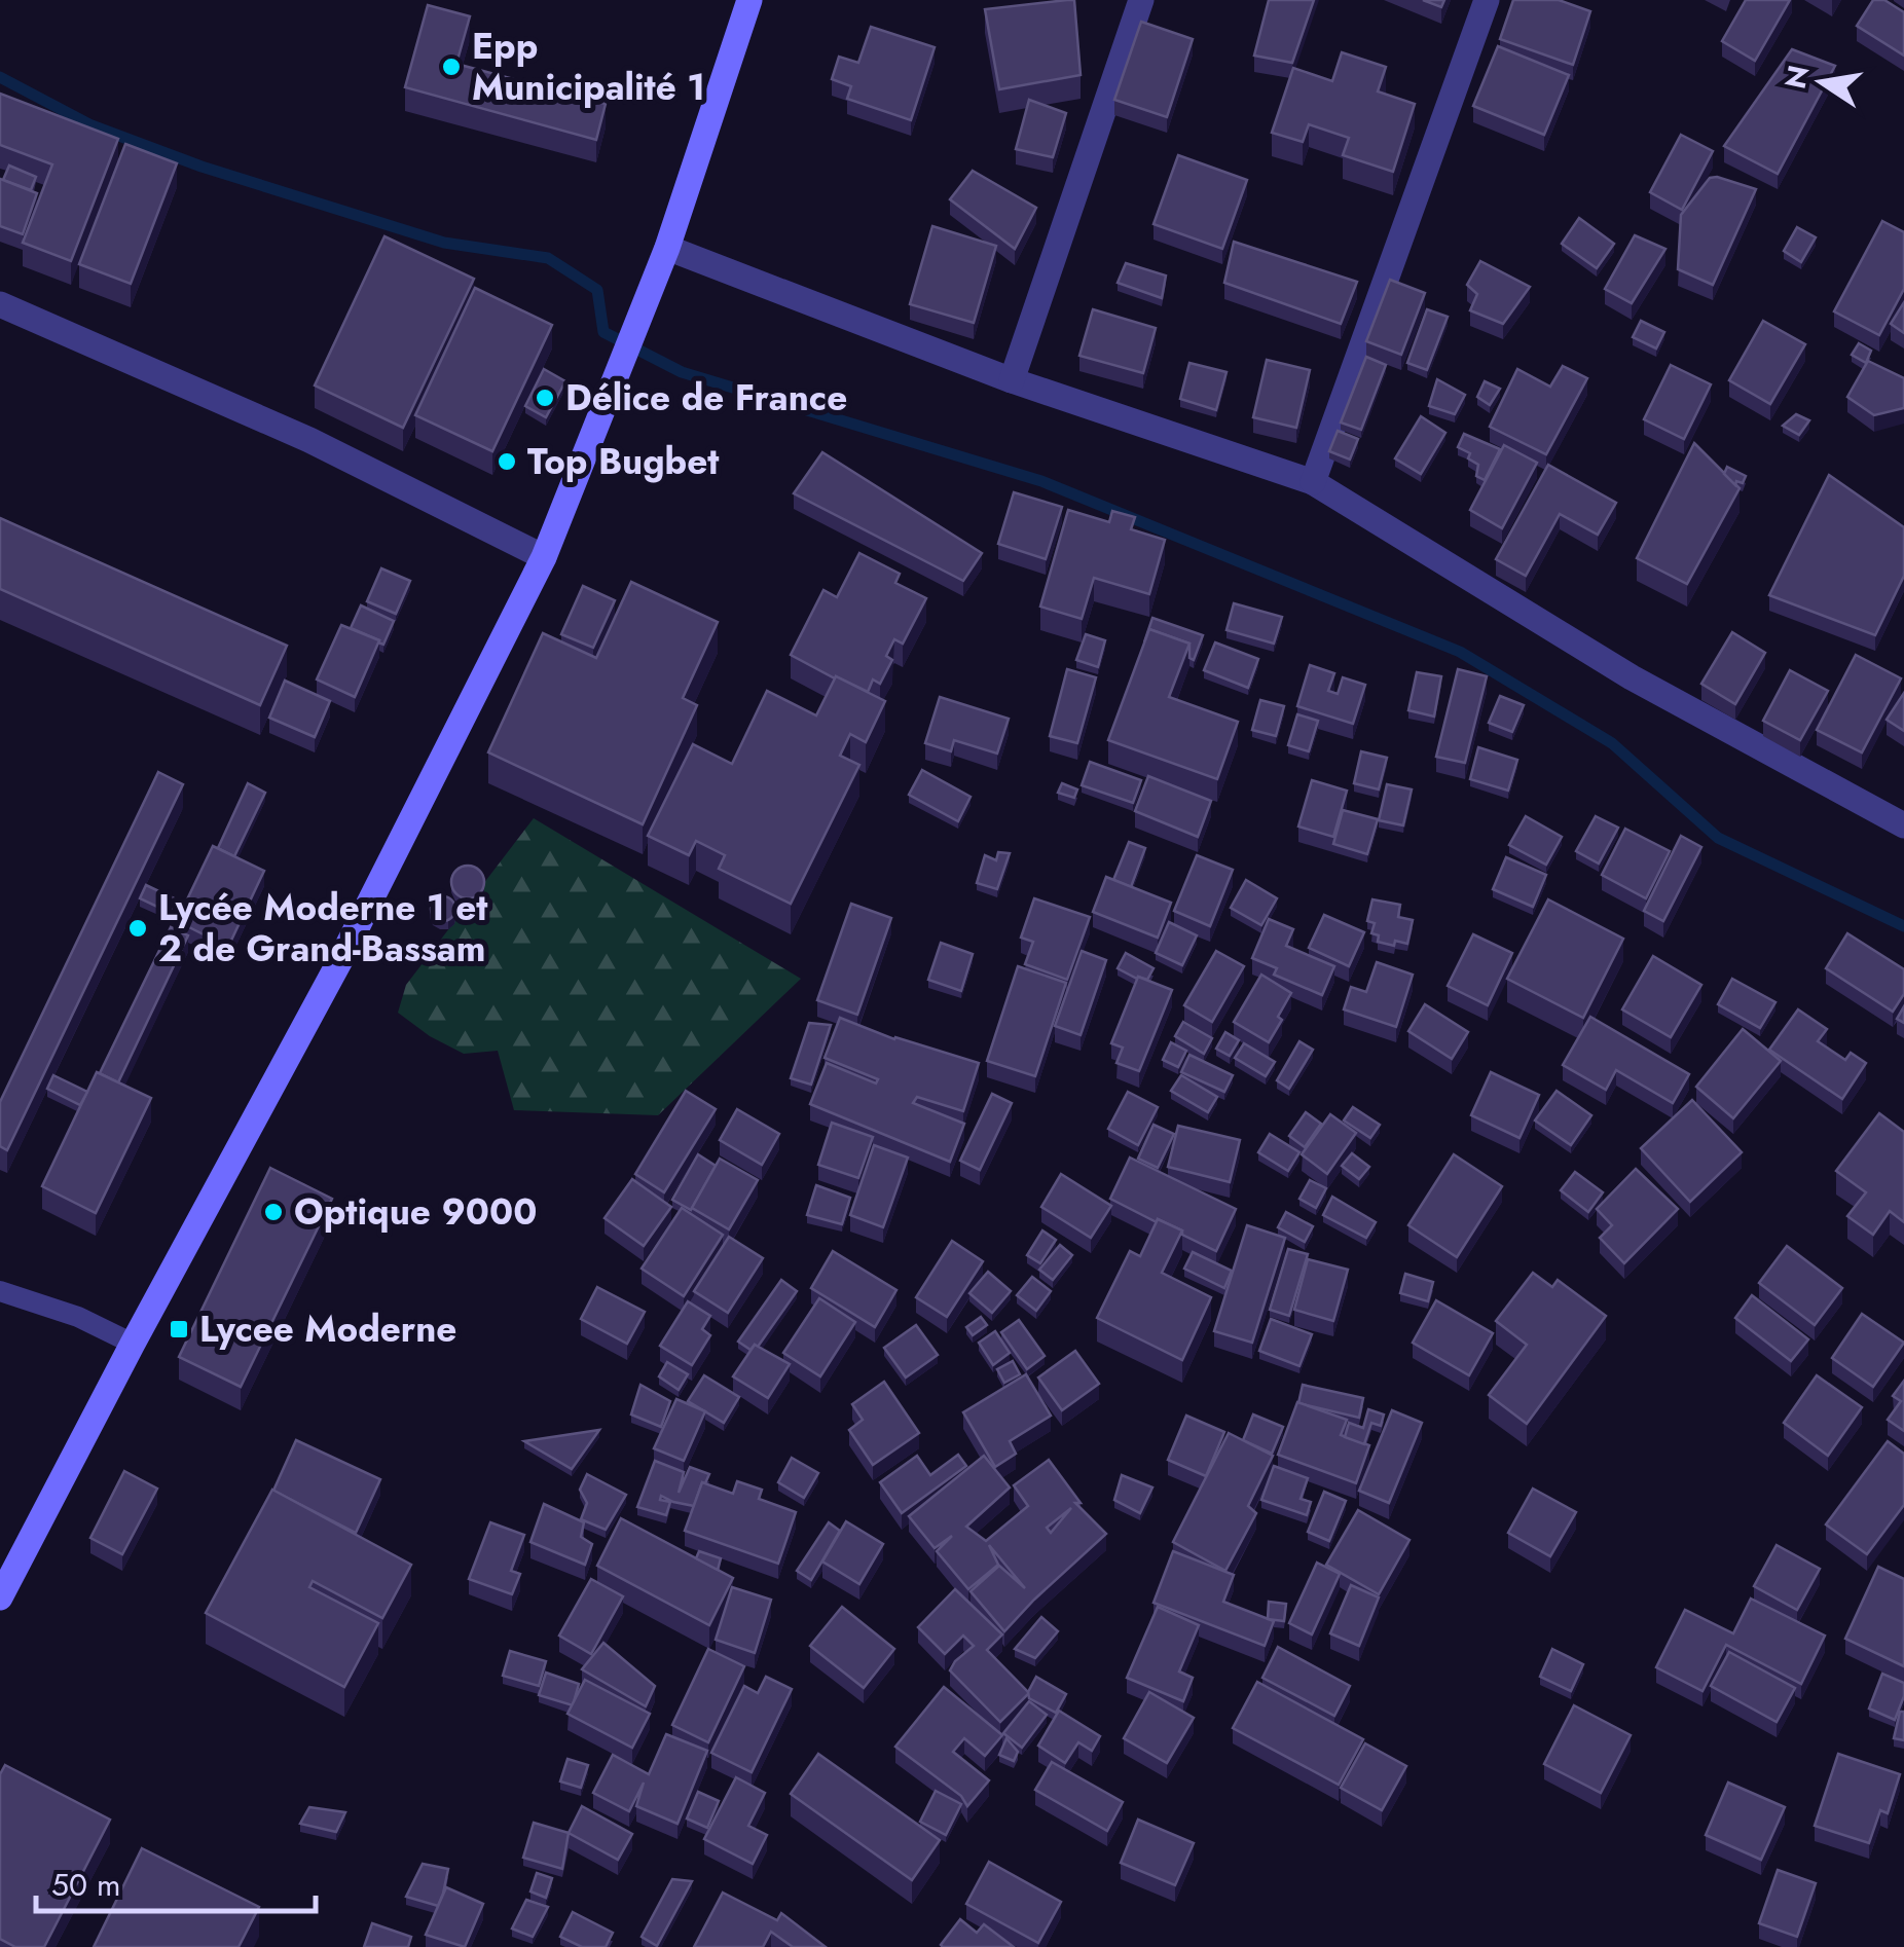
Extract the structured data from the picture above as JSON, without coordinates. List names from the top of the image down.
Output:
{
  "places": {
    "other": [
      "Epp Municipalité 1",
      "Délice de France",
      "Top Bugbet",
      "Lycée Moderne 1 et 2 de Grand-Bassam",
      "Optique 9000"
    ],
    "transit": ["Lycee Moderne"]
  },
  "scale_bar": "50 m",
  "north": "left"
}
